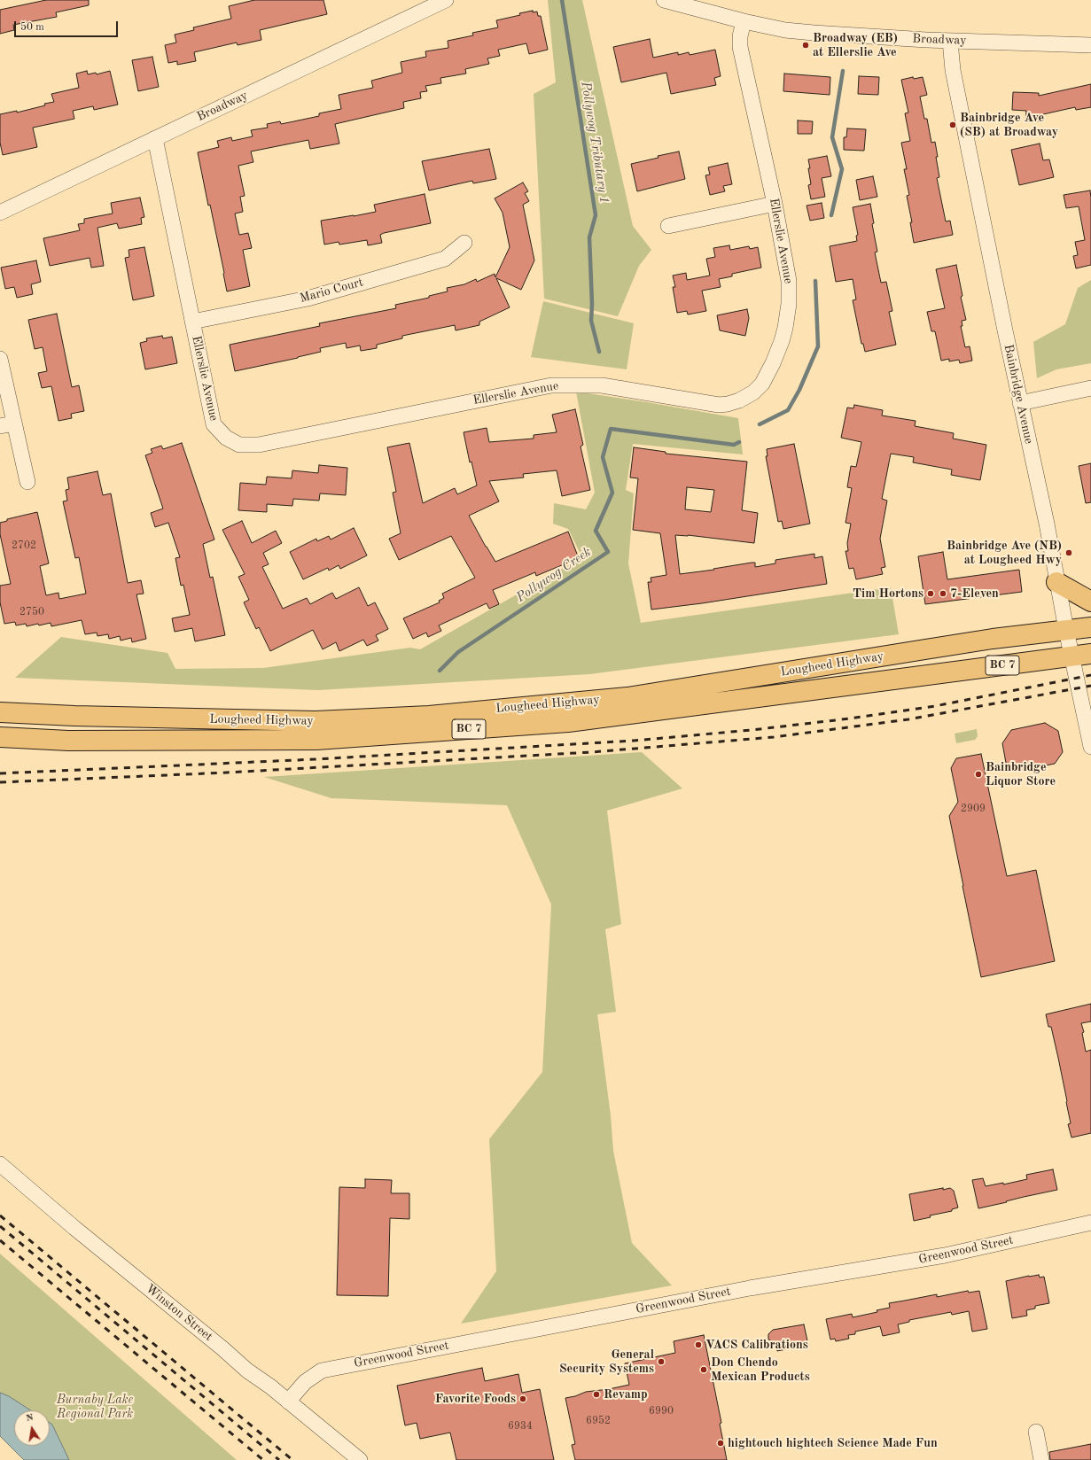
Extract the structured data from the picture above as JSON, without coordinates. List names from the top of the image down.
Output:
{
  "streets": {
    "main road": ["Lougheed Highway", "BC 7"],
    "street": [
      "Broadway",
      "Ellerslie Avenue",
      "Mario Court",
      "Bainbridge Avenue",
      "Greenwood Street",
      "Winston Street"
    ]
  },
  "crossings": [
    ["Broadway", "Ellerslie Avenue"],
    ["Broadway", "Bainbridge Avenue"],
    ["Ellerslie Avenue", "Mario Court"],
    ["Bainbridge Avenue", "Lougheed Highway"],
    ["Greenwood Street", "Winston Street"]
  ],
  "water": ["Pollywog Tributary 1", "Pollywog Creek"],
  "parks": ["Burnaby Lake Regional Park"],
  "places": [
    "Broadway (EB) at Ellerslie Ave",
    "Bainbridge Ave (SB) at Broadway",
    "Bainbridge Ave (NB) at Lougheed Hwy",
    "Tim Hortons",
    "7-Eleven",
    "Bainbridge Liquor Store",
    "VACS Calibrations",
    "General Security Systems",
    "Don Chendo Mexican Products",
    "Revamp",
    "Favorite Foods",
    "hightouch hightech Science Made Fun"
  ],
  "house_numbers": [
    "2702",
    "2750",
    "2909",
    "6990",
    "6952",
    "6934"
  ],
  "scale_bar": "50 m",
  "north": "top"
}
